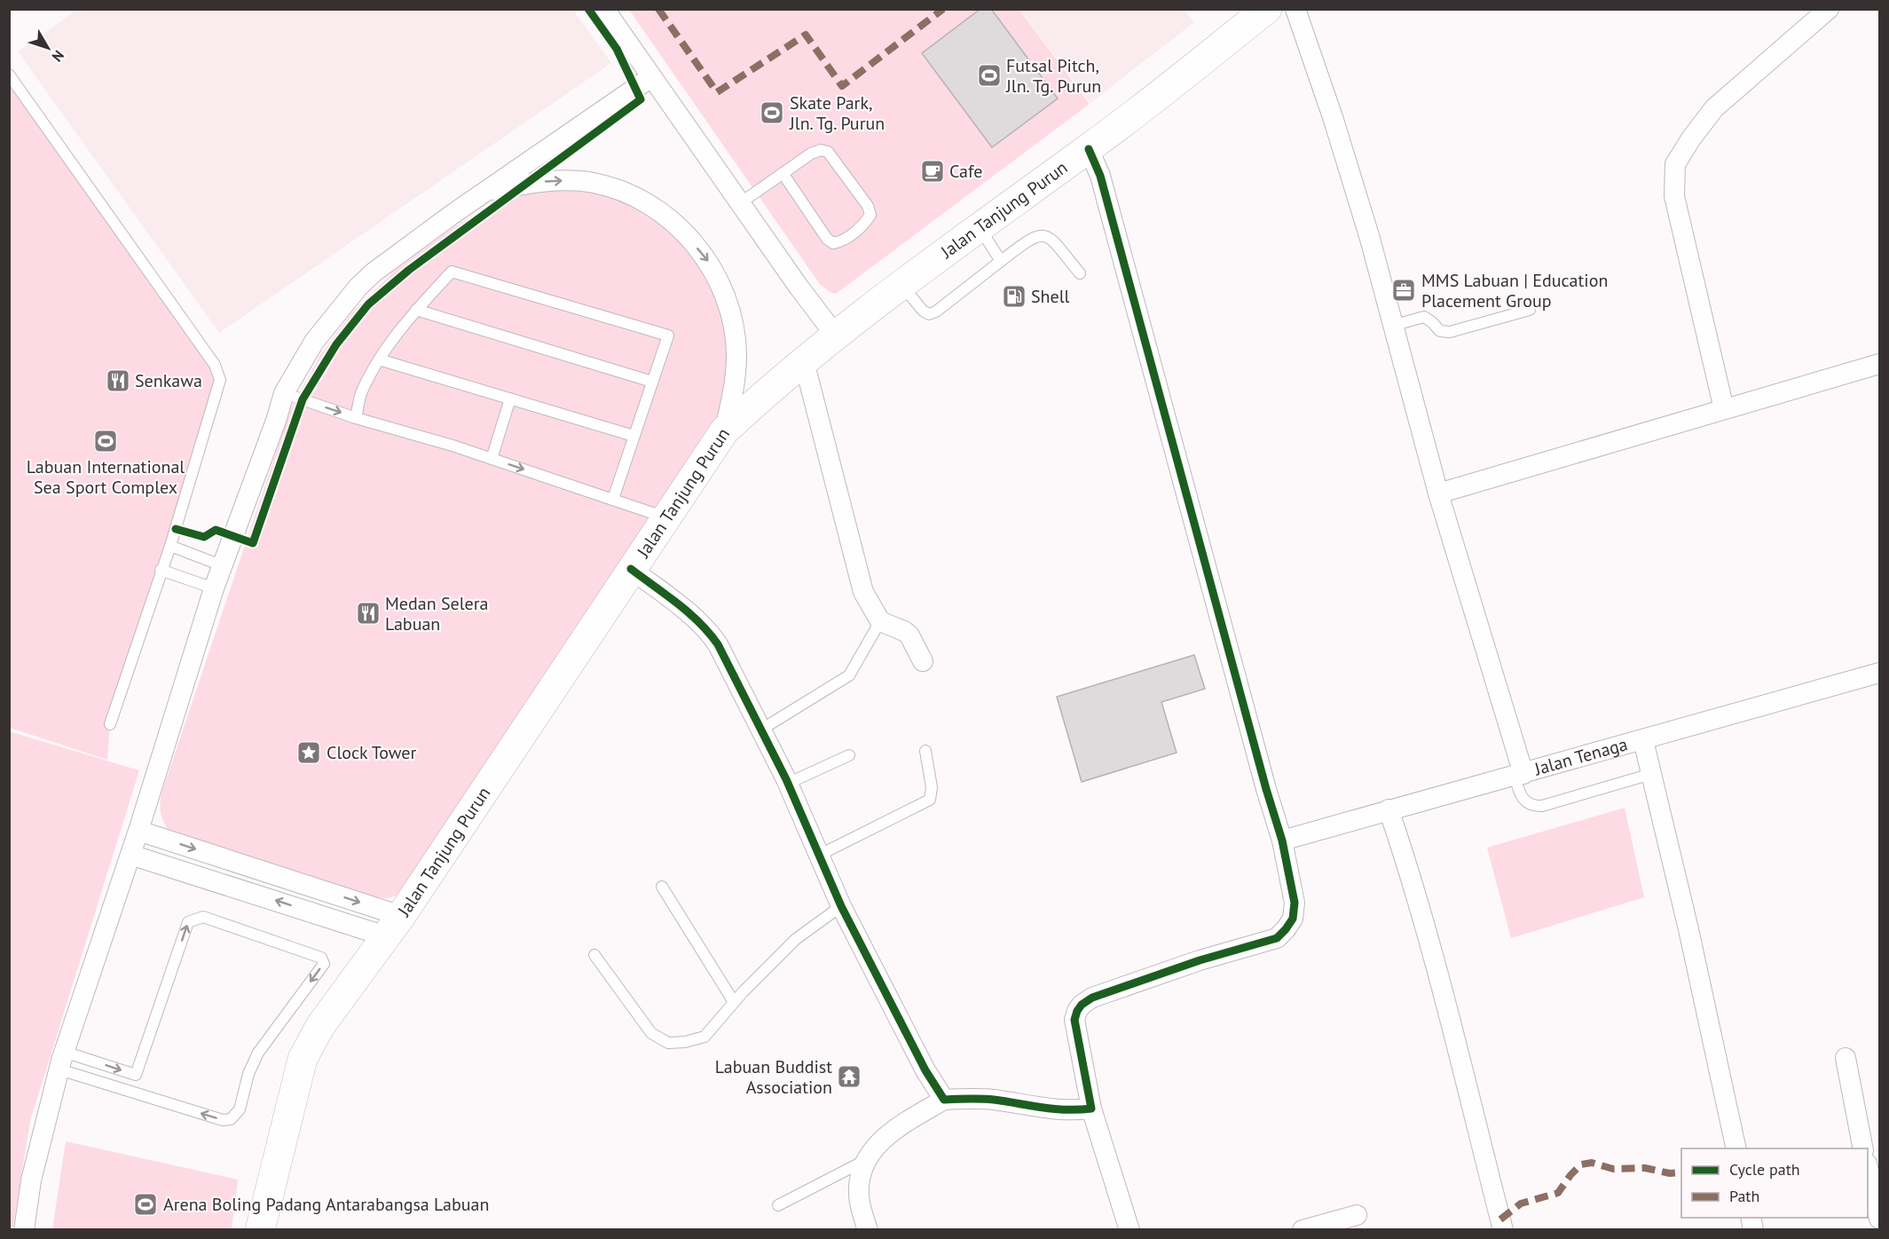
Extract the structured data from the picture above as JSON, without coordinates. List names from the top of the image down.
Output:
{
  "streets": {
    "street": ["Jalan Tanjung Purun", "Jalan Tenaga"]
  },
  "places": {
    "sports": [
      "Futsal Pitch, Jln. Tg. Purun",
      "Skate Park, Jln. Tg. Purun",
      "Labuan International Sea Sport Complex",
      "Arena Boling Padang Antarabangsa Labuan"
    ],
    "cafe": ["Cafe"],
    "office": ["MMS Labuan | Education Placement Group"],
    "fuel station": ["Shell"],
    "restaurant": ["Senkawa", "Medan Selera Labuan"],
    "place": ["Clock Tower"],
    "temple": ["Labuan Buddist Association"]
  },
  "legend": ["Cycle path", "Path"],
  "north": "bottom right"
}
